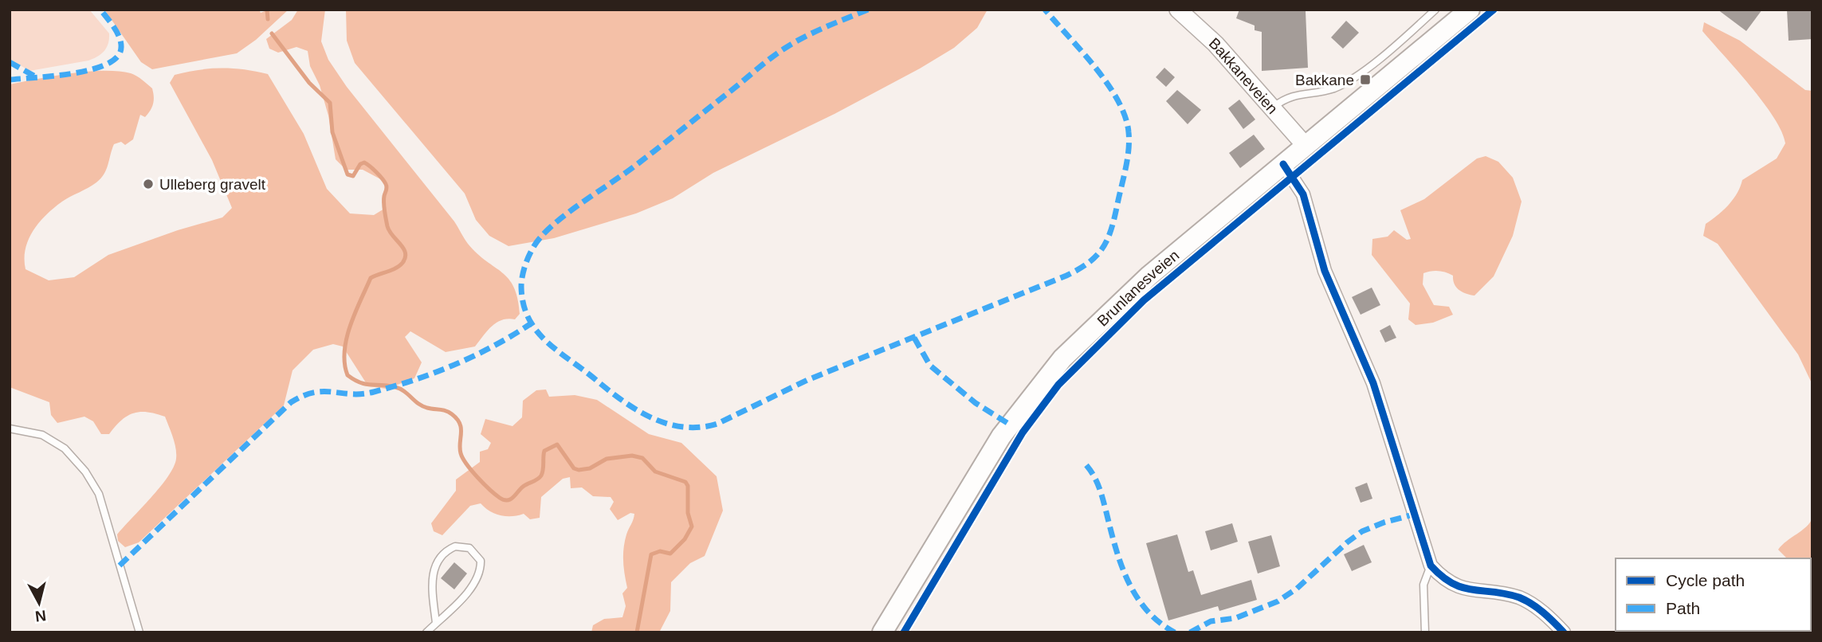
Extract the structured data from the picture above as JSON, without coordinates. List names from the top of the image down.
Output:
{
  "streets": {
    "main road": ["Brunlanesveien"],
    "street": ["Bakkaneveien"]
  },
  "crossings": [
    ["Bakkaneveien", "Brunlanesveien"]
  ],
  "places": {
    "transit": ["Bakkane"],
    "other": ["Ulleberg gravelt"]
  },
  "legend": ["Cycle path", "Path"],
  "north": "bottom"
}
